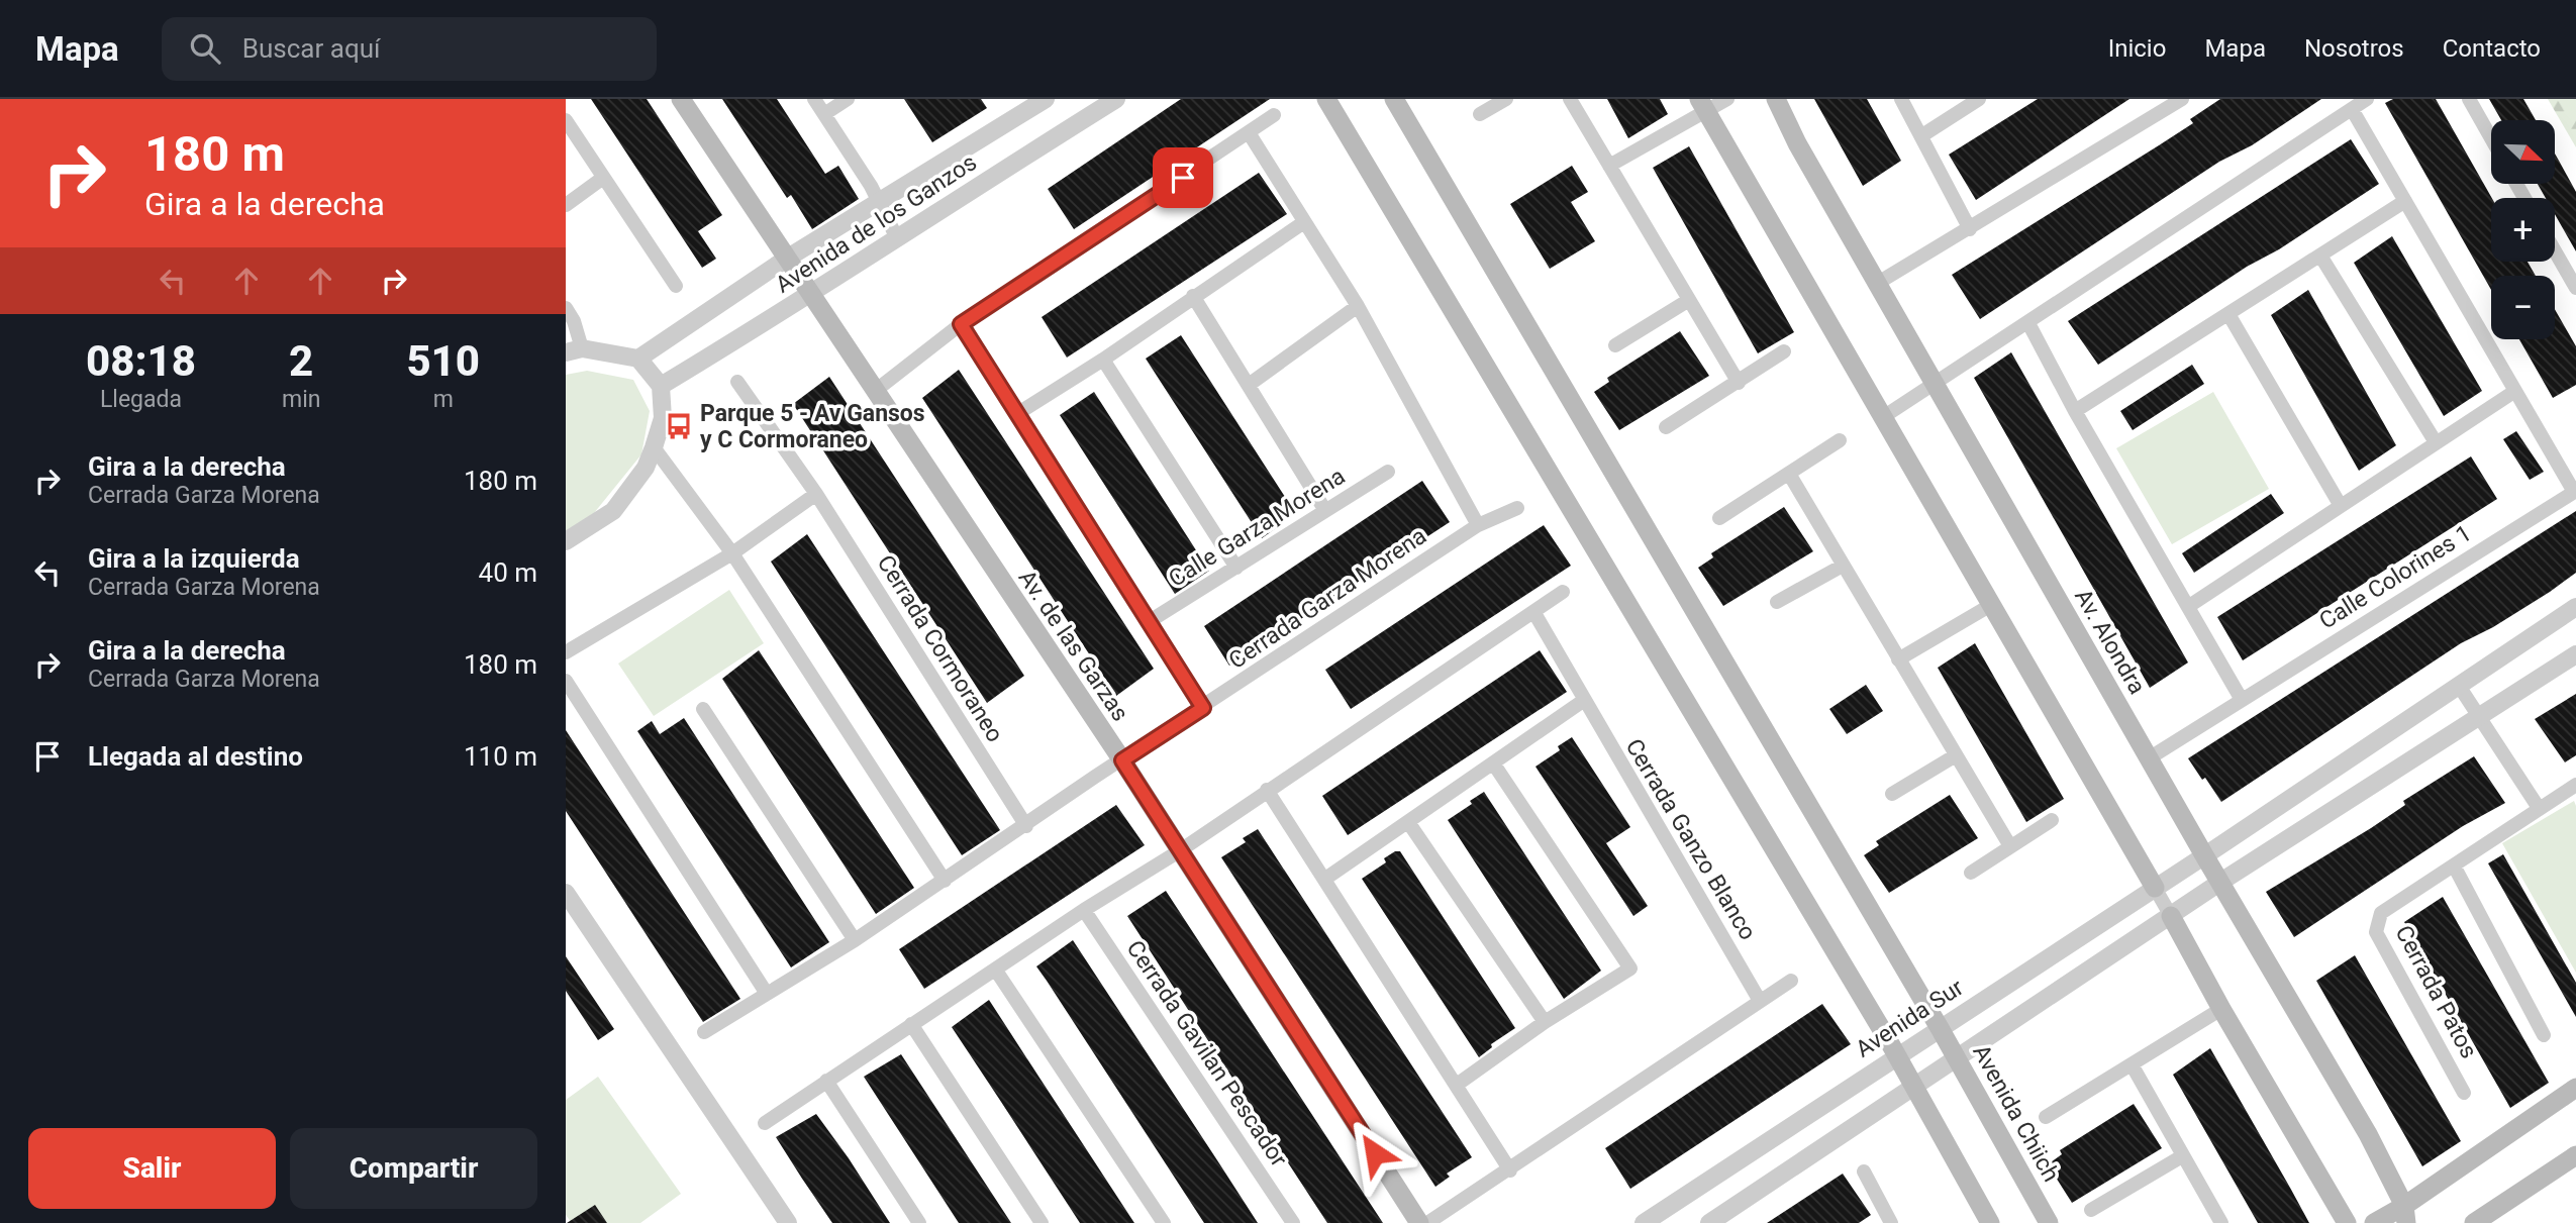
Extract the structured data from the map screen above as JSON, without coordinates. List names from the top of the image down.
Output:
{
  "streets": {
    "main road": ["Av. Alondra", "Av. de las Garzas", "Avenida Chiich"],
    "street": [
      "Avenida de los Ganzos",
      "Calle Garza Morena",
      "Calle Colorines 1",
      "Cerrada Garza Morena",
      "Cerrada Cormoraneo",
      "Cerrada Ganzo Blanco",
      "Cerrada Patos",
      "Avenida Sur",
      "Cerrada Gavilan Pescador"
    ]
  },
  "crossings": [
    ["Avenida de los Ganzos", "Av. de las Garzas"],
    ["Calle Colorines 1", "Av. Alondra"],
    ["Cerrada Garza Morena", "Av. de las Garzas"],
    ["Av. Alondra", "Avenida Sur"],
    ["Avenida Sur", "Avenida Chiich"]
  ],
  "places": {
    "bus stop": ["Parque 5 - Av Gansos y C Cormoraneo"]
  },
  "north": "bottom right",
  "page": {
    "header": "Mapa",
    "search": "Buscar aquí",
    "nav": [
      "Inicio",
      "Mapa",
      "Nosotros",
      "Contacto"
    ],
    "turn": ["180 m", "Gira a la derecha"],
    "map_buttons": ["+", "−"],
    "eta": [
      "08:18",
      "Llegada",
      "2",
      "min",
      "510",
      "m"
    ],
    "list": [
      {
        "name": "Gira a la derecha",
        "note": "Cerrada Garza Morena",
        "value": "180 m"
      },
      {
        "name": "Gira a la izquierda",
        "note": "Cerrada Garza Morena",
        "value": "40 m"
      },
      {
        "name": "Gira a la derecha",
        "note": "Cerrada Garza Morena",
        "value": "180 m"
      },
      {
        "name": "Llegada al destino",
        "value": "110 m"
      }
    ],
    "buttons": ["Salir", "Compartir"]
  }
}
